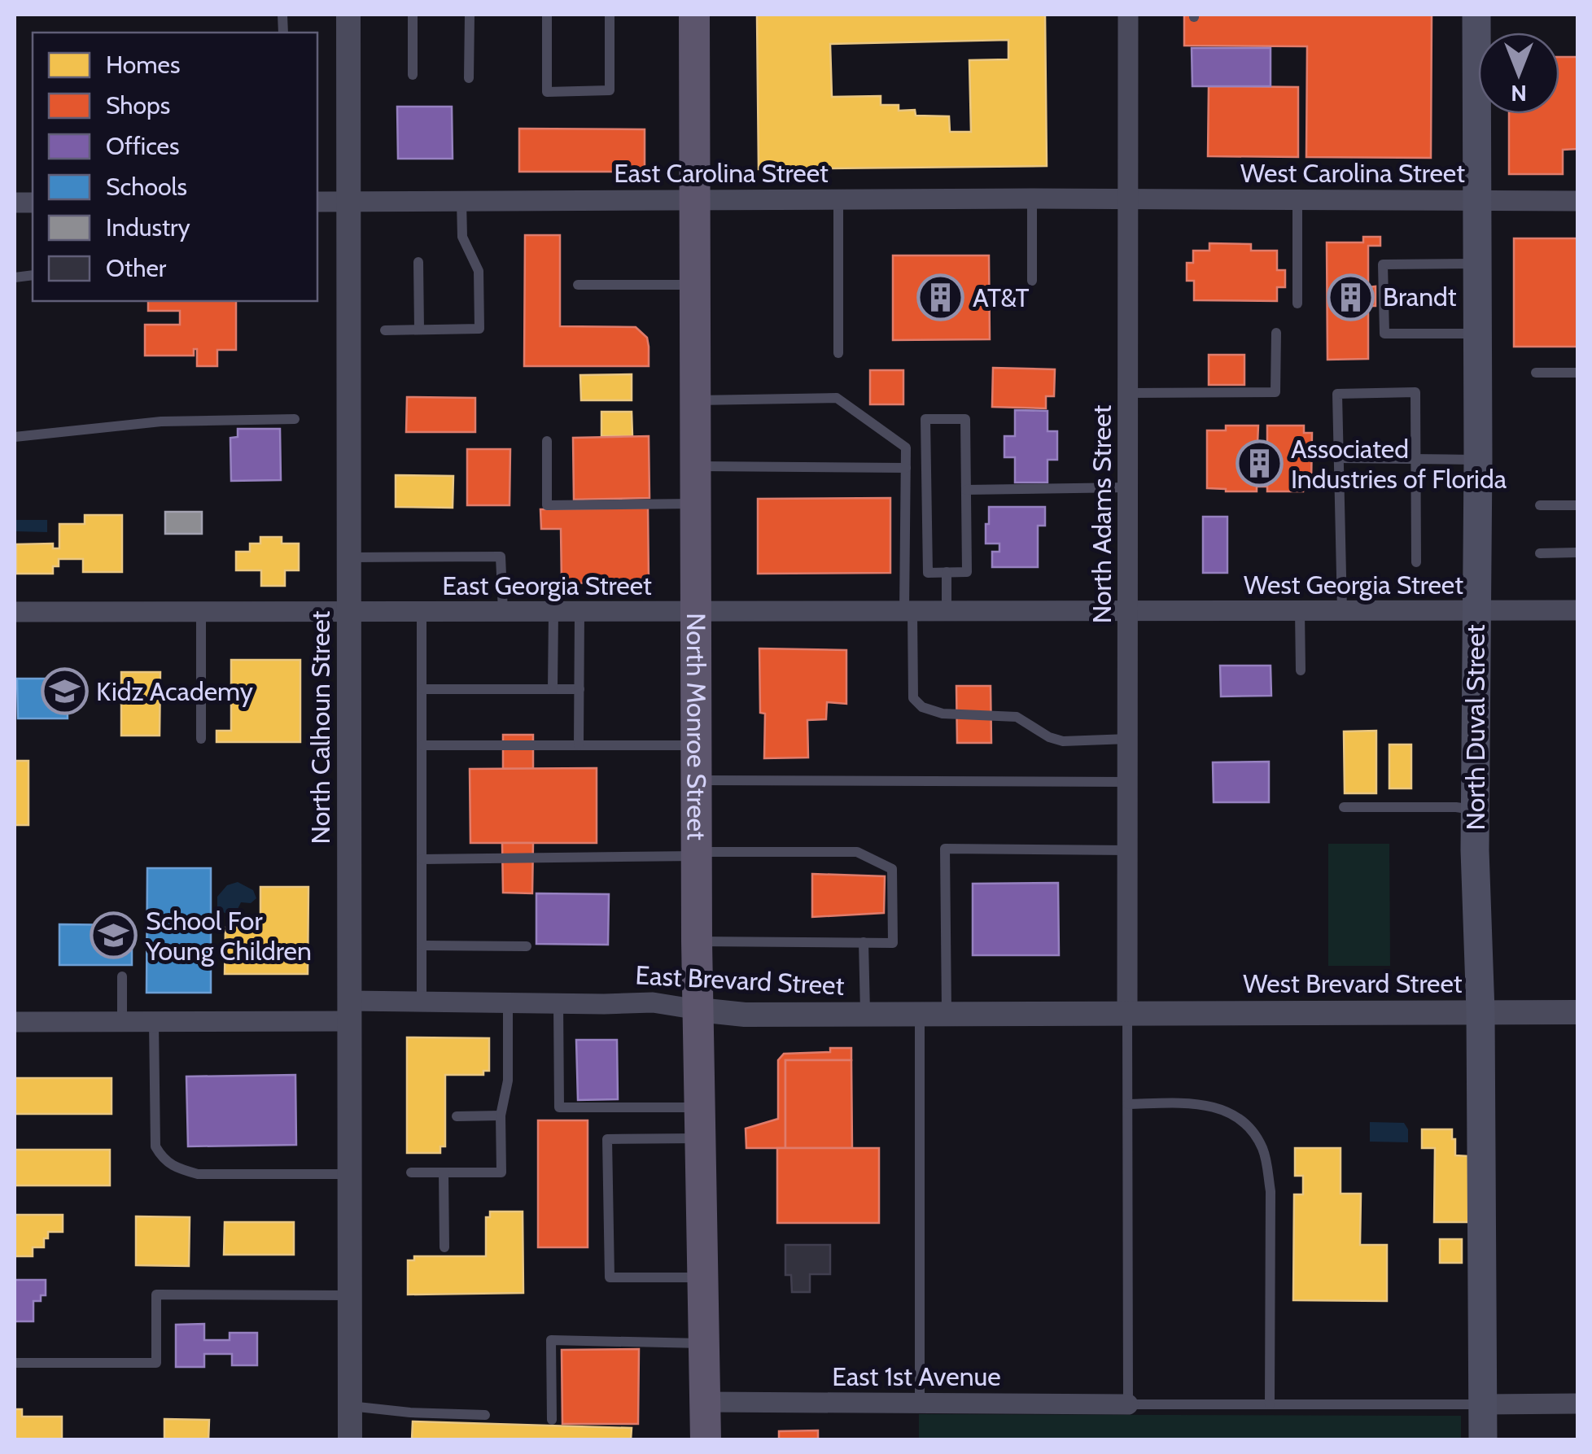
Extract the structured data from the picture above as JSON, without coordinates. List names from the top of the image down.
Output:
{
  "streets": {
    "main road": ["North Monroe Street", "North Duval Street"],
    "street": [
      "East Carolina Street",
      "West Carolina Street",
      "North Adams Street",
      "West Georgia Street",
      "East Georgia Street",
      "North Calhoun Street",
      "East Brevard Street",
      "West Brevard Street",
      "East 1st Avenue"
    ]
  },
  "crossings": [
    ["East Carolina Street", "West Carolina Street"],
    ["East Carolina Street", "North Adams Street"],
    ["East Carolina Street", "North Calhoun Street"],
    ["East Carolina Street", "North Monroe Street"],
    ["West Carolina Street", "North Adams Street"],
    ["West Carolina Street", "North Duval Street"],
    ["North Adams Street", "West Georgia Street"],
    ["North Adams Street", "East Georgia Street"],
    ["North Adams Street", "East Brevard Street"],
    ["North Adams Street", "West Brevard Street"],
    ["West Georgia Street", "East Georgia Street"],
    ["West Georgia Street", "North Duval Street"],
    ["East Georgia Street", "North Calhoun Street"],
    ["East Georgia Street", "North Monroe Street"],
    ["North Calhoun Street", "East Brevard Street"],
    ["North Monroe Street", "East Brevard Street"],
    ["North Monroe Street", "East 1st Avenue"],
    ["North Duval Street", "West Brevard Street"],
    ["East Brevard Street", "West Brevard Street"]
  ],
  "places": {
    "building": ["Brandt", "AT&T", "Associated Industries of Florida"],
    "school or university": ["Kidz Academy", "School For Young Children"]
  },
  "legend": [
    "Homes",
    "Shops",
    "Offices",
    "Schools",
    "Industry",
    "Other"
  ],
  "north": "bottom"
}
